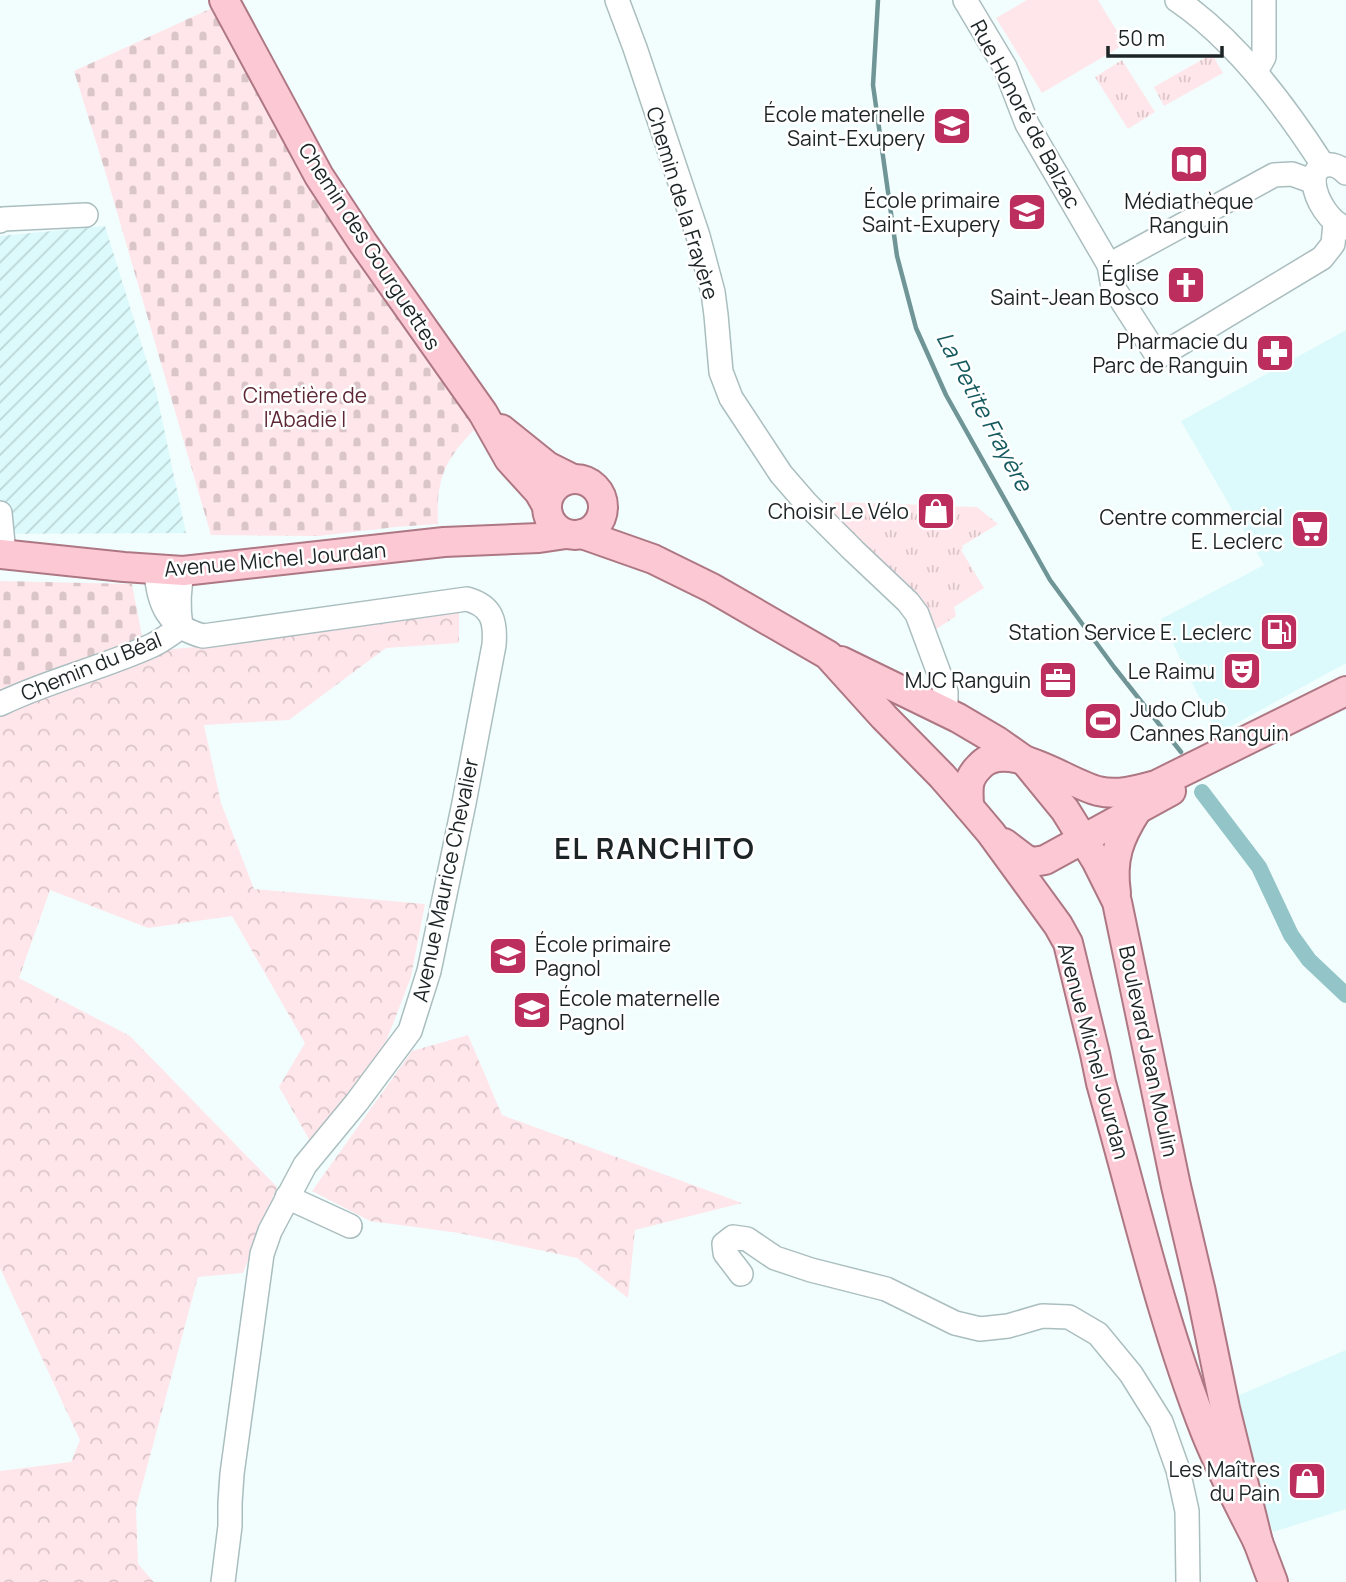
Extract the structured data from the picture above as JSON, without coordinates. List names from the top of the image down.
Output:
{
  "streets": {
    "main road": ["Chemin des Gourguettes", "Avenue Michel Jourdan", "Boulevard Jean Moulin"],
    "street": [
      "Rue Honoré de Balzac",
      "Chemin de la Frayère",
      "Chemin du Béal",
      "Avenue Maurice Chevalier"
    ]
  },
  "crossings": [
    ["Chemin de la Frayère", "Boulevard Jean Moulin"],
    ["Chemin des Gourguettes", "Avenue Michel Jourdan"],
    ["Avenue Michel Jourdan", "Boulevard Jean Moulin"],
    ["Chemin du Béal", "Avenue Maurice Chevalier"]
  ],
  "districts": ["EL RANCHITO"],
  "water": ["La Petite Frayère"],
  "parks": ["Cimetière de l'Abadie I"],
  "places": {
    "school or university": [
      "École maternelle Saint-Exupery",
      "École primaire Saint-Exupery",
      "École primaire Pagnol",
      "École maternelle Pagnol"
    ],
    "library": ["Médiathèque Ranguin"],
    "church": ["Église Saint-Jean Bosco"],
    "pharmacy": ["Pharmacie du Parc de Ranguin"],
    "shop": ["Choisir Le Vélo", "Les Maîtres du Pain"],
    "supermarket": ["Centre commercial E. Leclerc"],
    "fuel station": ["Station Service E. Leclerc"],
    "theatre": ["Le Raimu"],
    "office": ["MJC Ranguin"],
    "sports": ["Judo Club Cannes Ranguin"]
  },
  "scale_bar": "50 m"
}
